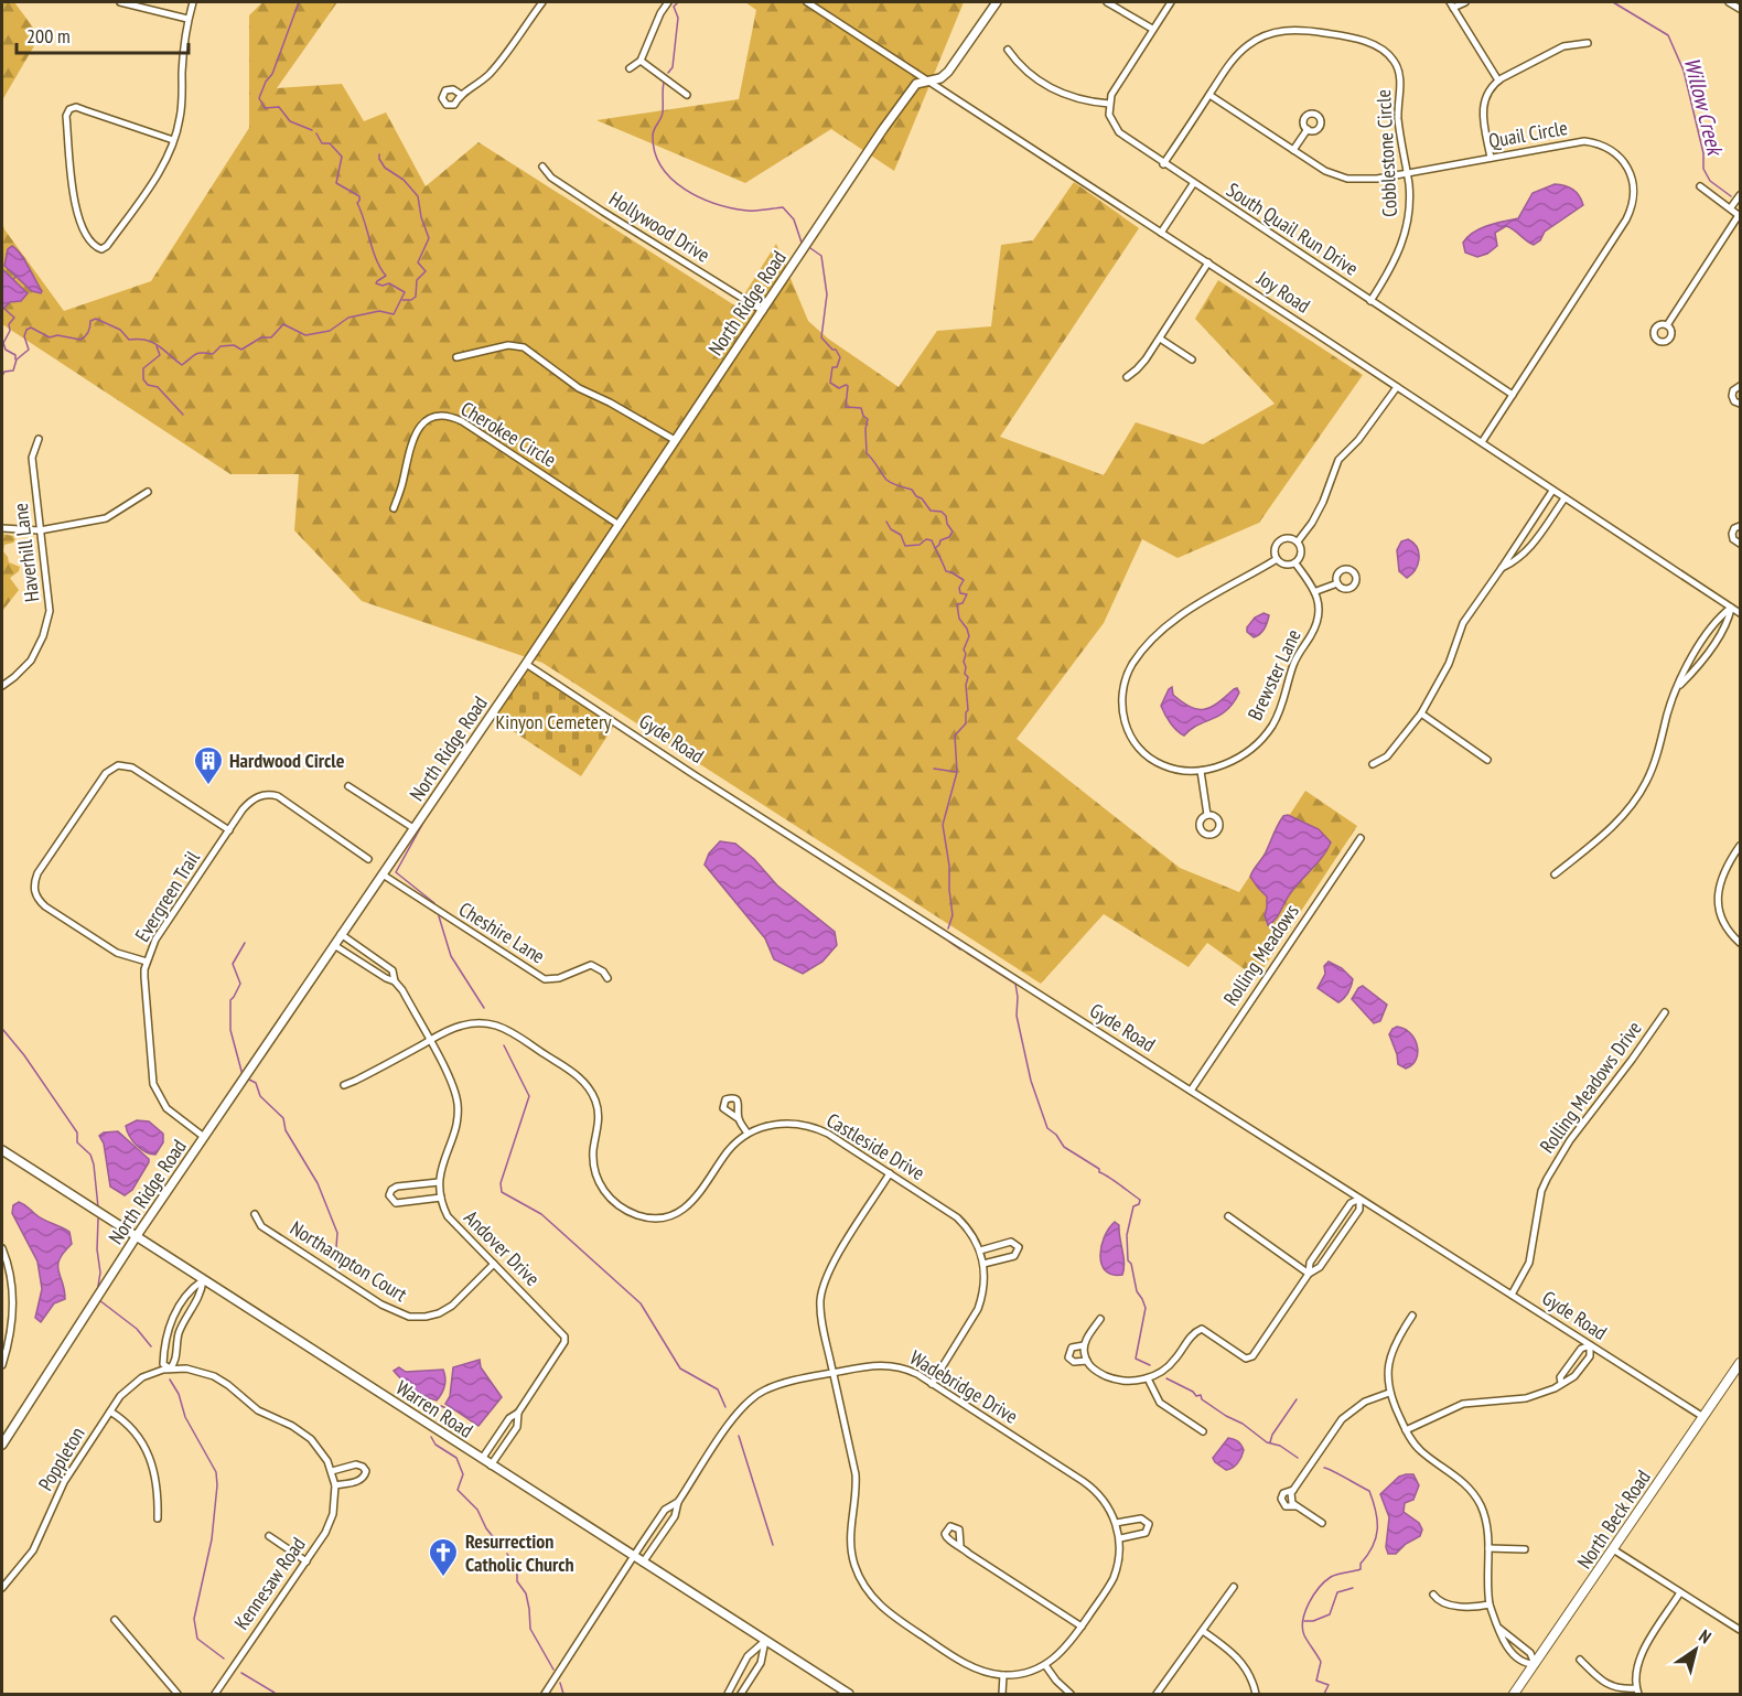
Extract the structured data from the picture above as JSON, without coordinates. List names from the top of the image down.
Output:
{
  "streets": {
    "main road": ["North Beck Road"],
    "street": [
      "Quail Circle",
      "Cobblestone Circle",
      "Hollywood Drive",
      "South Quail Run Drive",
      "Joy Road",
      "North Ridge Road",
      "Cherokee Circle",
      "Haverhill Lane",
      "Brewster Lane",
      "Gyde Road",
      "Evergreen Trail",
      "Cheshire Lane",
      "Rolling Meadows",
      "Rolling Meadows Drive",
      "Castleside Drive",
      "Andover Drive",
      "Northampton Court",
      "Wadebridge Drive",
      "Warren Road",
      "Poppleton",
      "Kennesaw Road"
    ]
  },
  "crossings": [
    ["Quail Circle", "Cobblestone Circle"],
    ["Quail Circle", "South Quail Run Drive"],
    ["Quail Circle", "Joy Road"],
    ["Cobblestone Circle", "South Quail Run Drive"],
    ["Hollywood Drive", "North Ridge Road"],
    ["Joy Road", "North Ridge Road"],
    ["North Ridge Road", "Cherokee Circle"],
    ["North Ridge Road", "Gyde Road"],
    ["North Ridge Road", "Evergreen Trail"],
    ["North Ridge Road", "Cheshire Lane"],
    ["North Ridge Road", "Andover Drive"],
    ["North Ridge Road", "Warren Road"],
    ["Gyde Road", "Rolling Meadows"],
    ["Gyde Road", "Rolling Meadows Drive"],
    ["Gyde Road", "North Beck Road"],
    ["Castleside Drive", "Andover Drive"],
    ["Castleside Drive", "Wadebridge Drive"],
    ["Andover Drive", "Northampton Court"],
    ["Andover Drive", "Warren Road"],
    ["Wadebridge Drive", "Warren Road"],
    ["Poppleton", "Kennesaw Road"]
  ],
  "water": ["Willow Creek"],
  "parks": ["Kinyon Cemetery"],
  "places": {
    "building": ["Hardwood Circle"],
    "church": ["Resurrection Catholic Church"]
  },
  "scale_bar": "200 m",
  "north": "top right"
}
